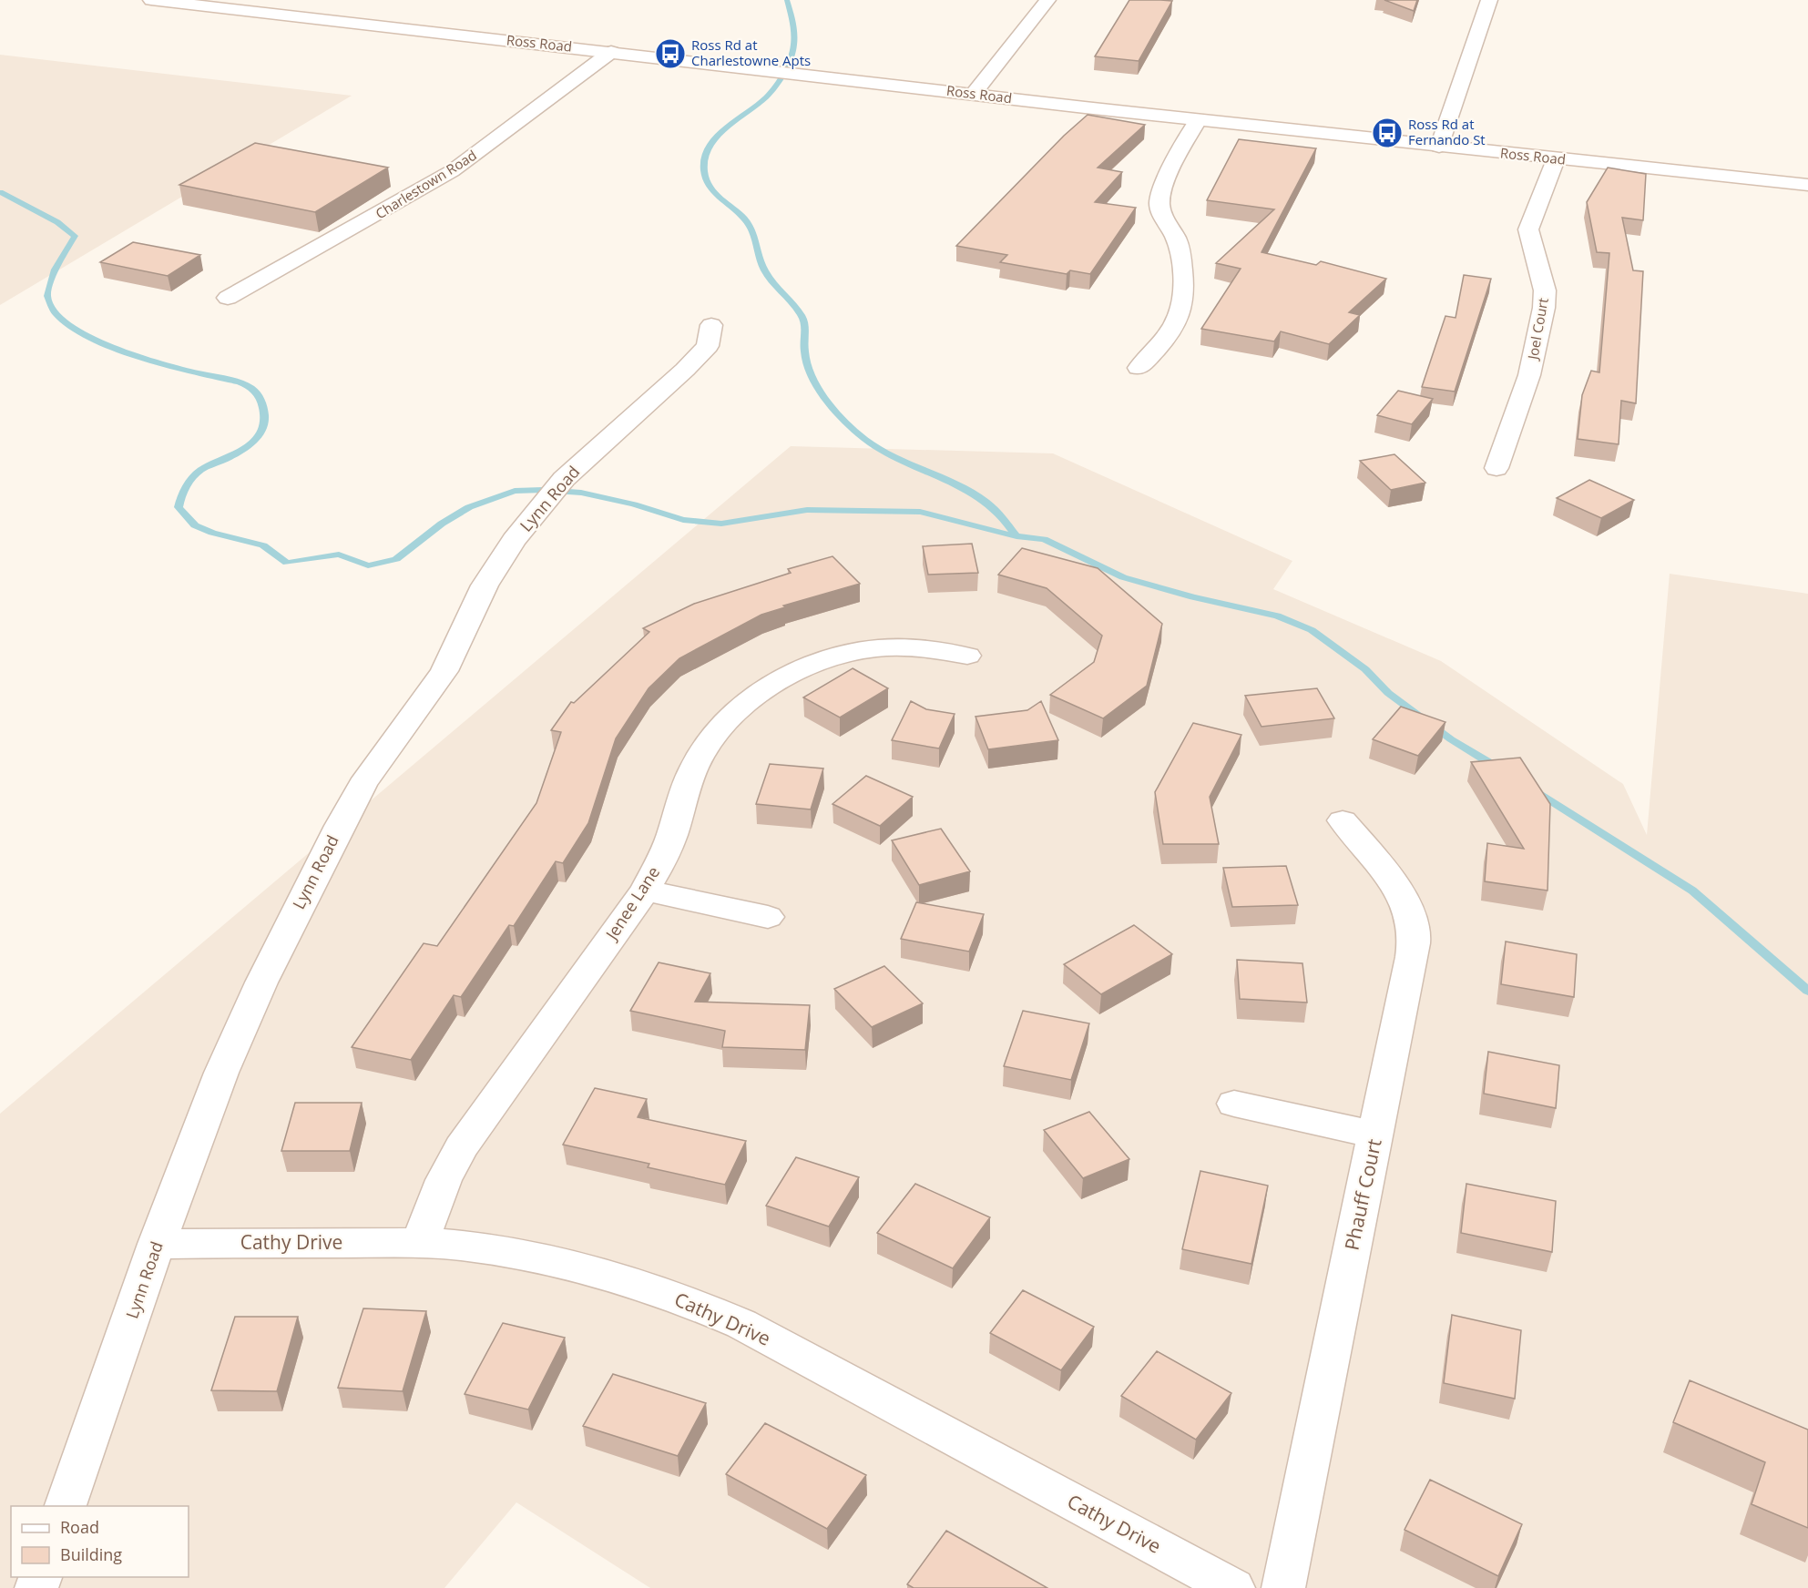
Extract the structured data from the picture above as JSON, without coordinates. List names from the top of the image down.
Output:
{
  "streets": {
    "street": [
      "Ross Road",
      "Charlestown Road",
      "Joel Court",
      "Lynn Road",
      "Jenee Lane",
      "Phauff Court",
      "Cathy Drive"
    ]
  },
  "crossings": [
    ["Ross Road", "Charlestown Road"],
    ["Ross Road", "Joel Court"],
    ["Lynn Road", "Cathy Drive"],
    ["Jenee Lane", "Cathy Drive"]
  ],
  "places": {
    "bus stop": ["Ross Rd at Charlestowne Apts", "Ross Rd at Fernando St"]
  },
  "legend": ["Road", "Building"]
}
